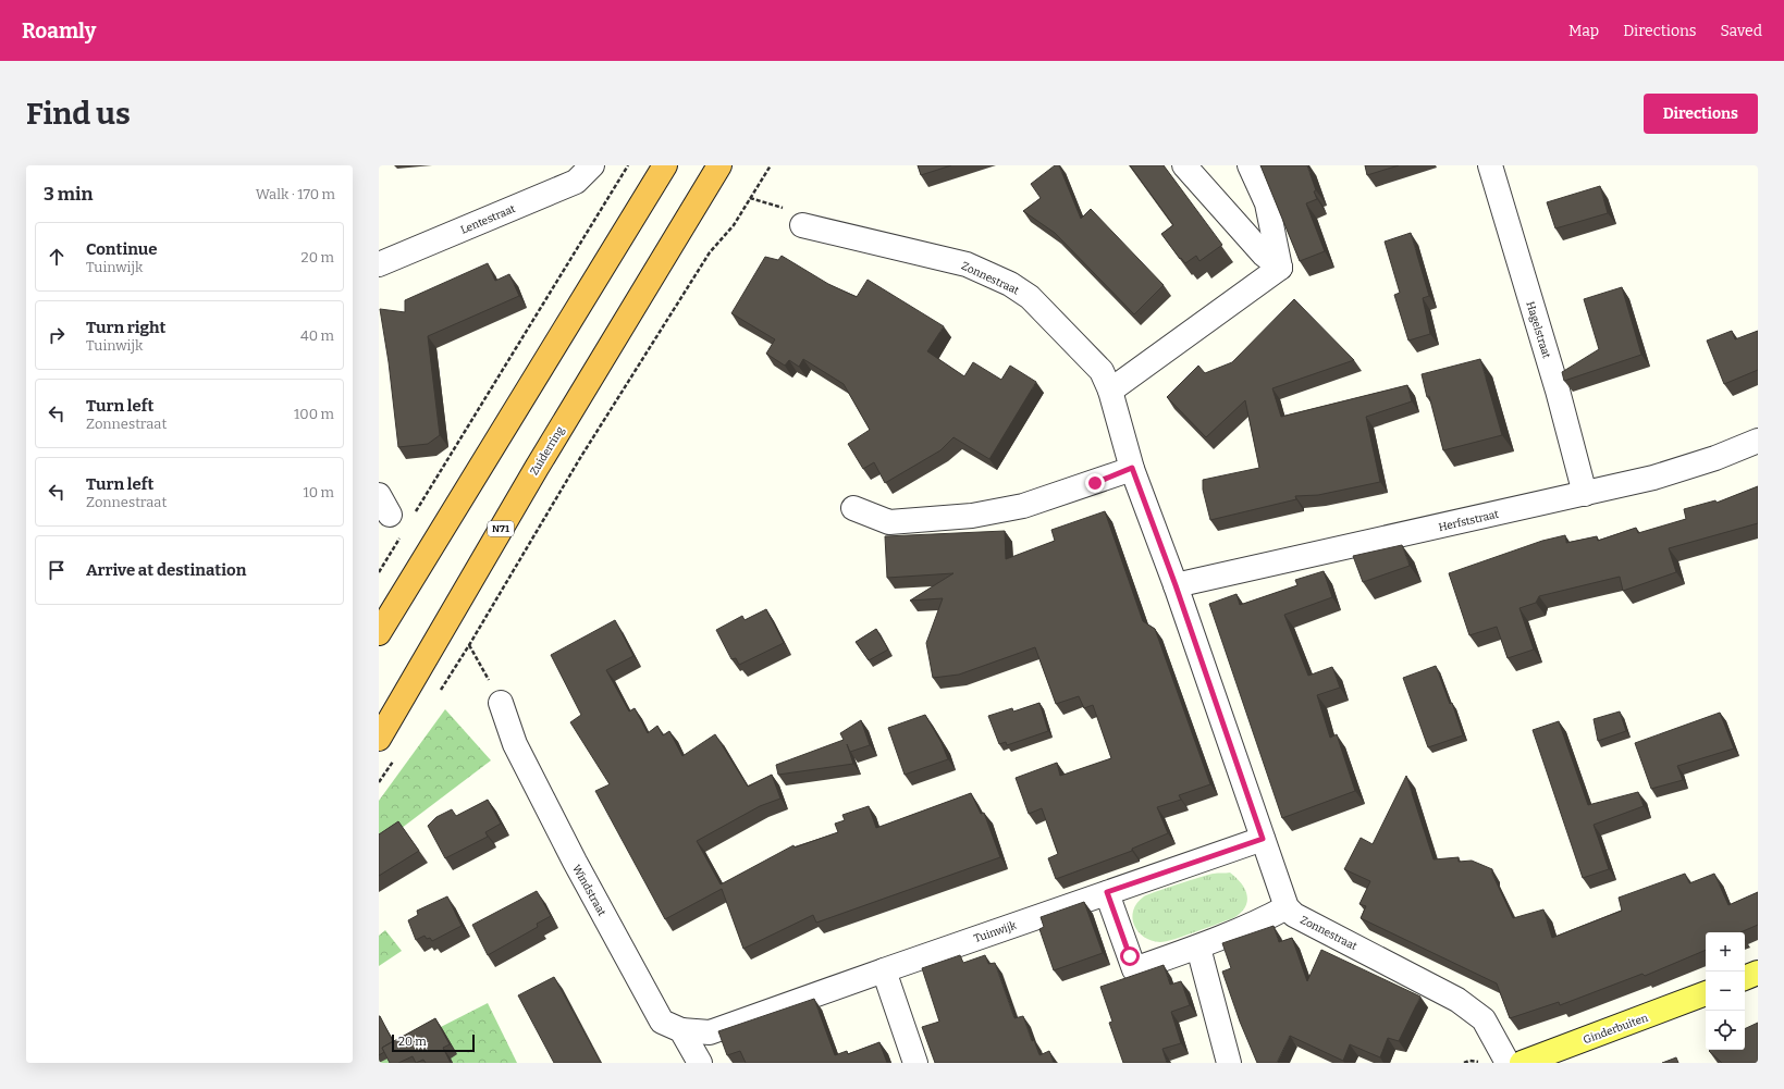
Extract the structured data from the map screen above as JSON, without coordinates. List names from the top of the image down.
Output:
{
  "streets": {
    "highway": ["Zuiderring", "N71"],
    "main road": ["Ginderbuiten"],
    "street": [
      "Lentestraat",
      "Zonnestraat",
      "Hagelstraat",
      "Herfststraat",
      "Windstraat",
      "Tuinwijk"
    ]
  },
  "crossings": [
    ["Zonnestraat", "Herfststraat"],
    ["Zonnestraat", "Tuinwijk"],
    ["Hagelstraat", "Herfststraat"],
    ["Windstraat", "Tuinwijk"]
  ],
  "scale_bar": "20 m",
  "page": {
    "header": "Roamly",
    "nav": ["Map", "Directions", "Saved"],
    "buttons": "Directions",
    "title": "Find us",
    "heading": ["3 min", "Walk · 170 m"],
    "list": [
      ["Continue", "Tuinwijk", "20 m"],
      ["Turn right", "Tuinwijk", "40 m"],
      ["Turn left", "Zonnestraat", "100 m"],
      ["Turn left", "Zonnestraat", "10 m"],
      "Arrive at destination"
    ],
    "map_buttons": ["+", "−"],
    "scale": "20 m"
  }
}
